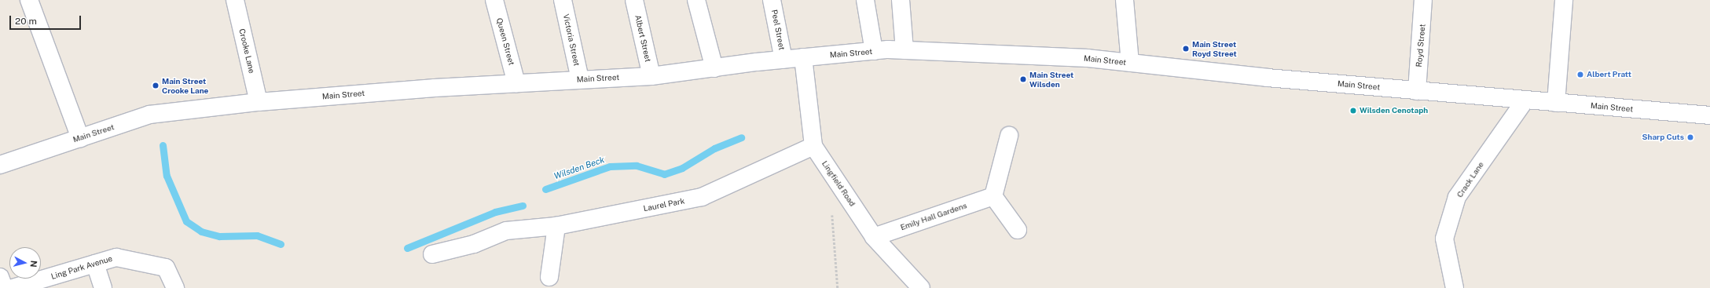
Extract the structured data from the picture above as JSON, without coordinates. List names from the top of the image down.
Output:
{
  "streets": {
    "street": [
      "Peel Street",
      "Albert Street",
      "Victoria Street",
      "Queen Street",
      "Royd Street",
      "Crooke Lane",
      "Main Street",
      "Crack Lane",
      "Lingfield Road",
      "Laurel Park",
      "Emily Hall Gardens",
      "Ling Park Avenue"
    ]
  },
  "crossings": [
    ["Peel Street", "Main Street"],
    ["Albert Street", "Main Street"],
    ["Victoria Street", "Main Street"],
    ["Queen Street", "Main Street"],
    ["Royd Street", "Main Street"],
    ["Crooke Lane", "Main Street"],
    ["Main Street", "Crack Lane"],
    ["Main Street", "Lingfield Road"],
    ["Lingfield Road", "Laurel Park"],
    ["Lingfield Road", "Emily Hall Gardens"]
  ],
  "water": ["Wilsden Beck"],
  "places": [
    "Main Street Royd Street",
    "Albert Pratt",
    "Main Street Wilsden",
    "Main Street Crooke Lane",
    "Wilsden Cenotaph",
    "Sharp Cuts"
  ],
  "scale_bar": "20 m",
  "north": "right"
}
